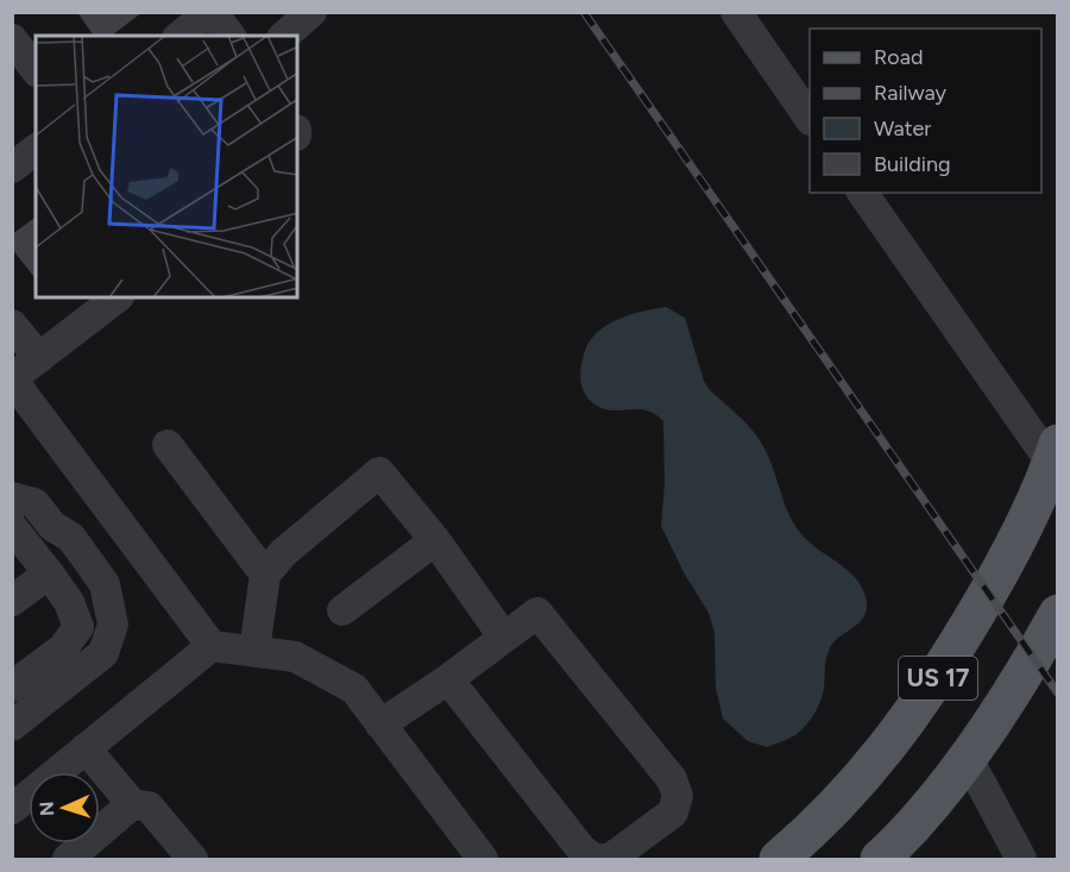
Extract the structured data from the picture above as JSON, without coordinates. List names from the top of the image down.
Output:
{
  "streets": {
    "main road": ["US 17"]
  },
  "legend": [
    "Road",
    "Railway",
    "Water",
    "Building"
  ],
  "north": "left"
}
